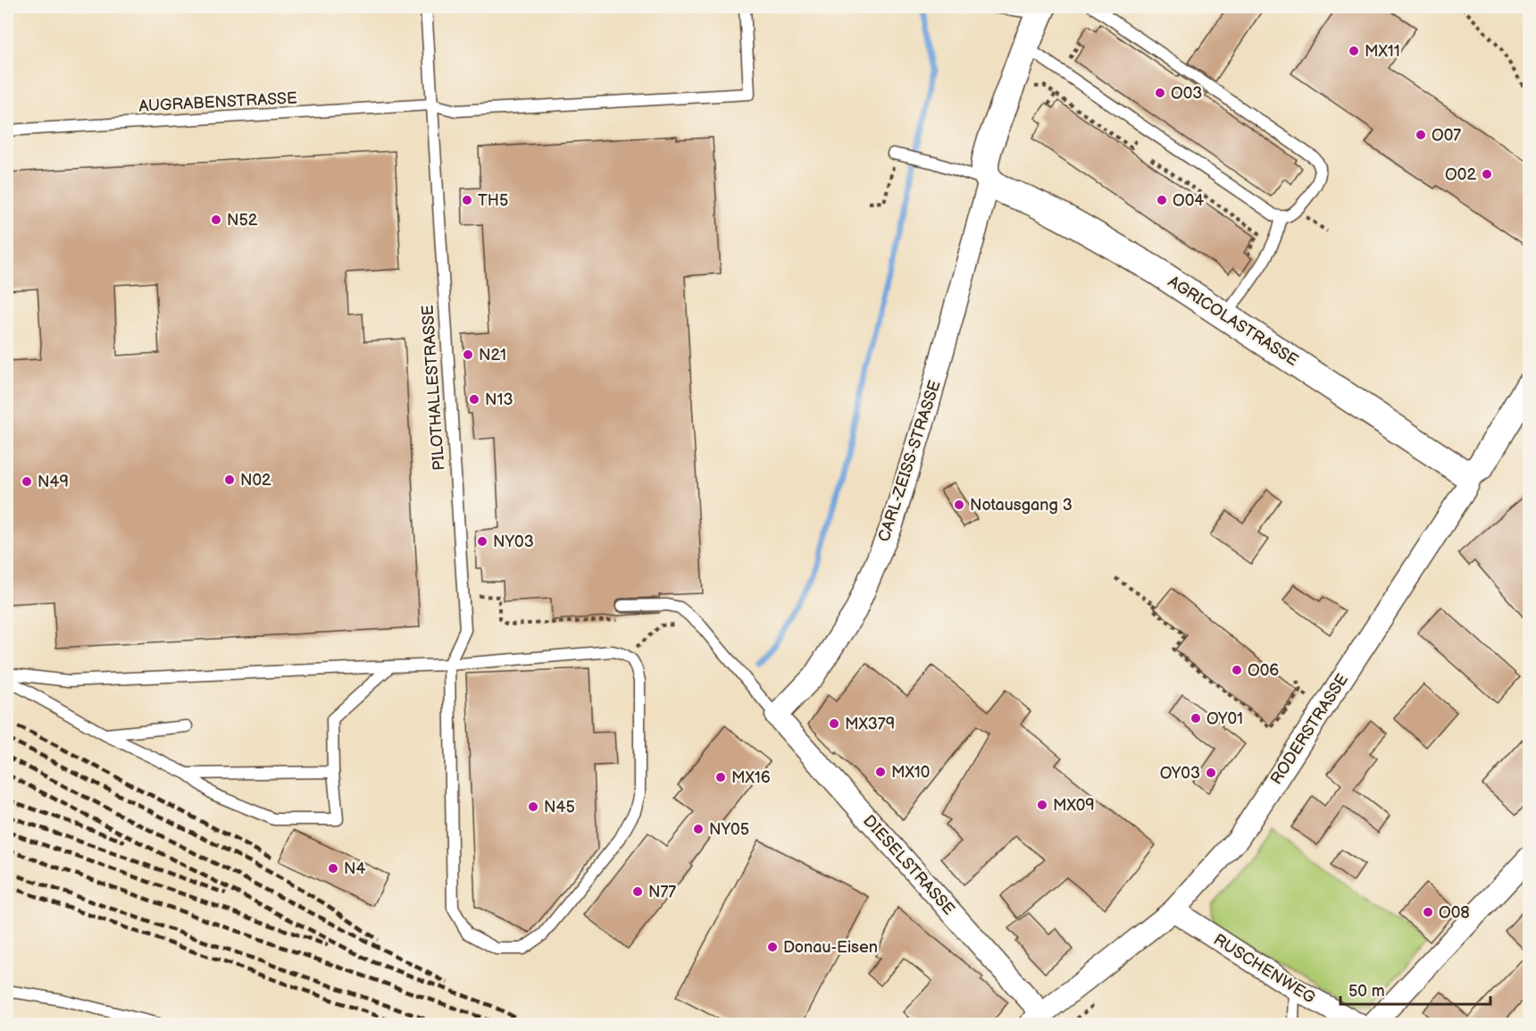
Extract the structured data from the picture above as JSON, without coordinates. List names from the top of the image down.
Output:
{
  "streets": {
    "street": [
      "AGRICOLASTRASSE",
      "CARL-ZEISS-STRASSE",
      "RODERSTRASSE",
      "DIESELSTRASSE",
      "RUSCHENWEG"
    ],
    "lane": ["AUGRABENSTRASSE", "PILOTHALLESTRASSE"]
  },
  "crossings": [
    ["AUGRABENSTRASSE", "PILOTHALLESTRASSE"],
    ["AGRICOLASTRASSE", "CARL-ZEISS-STRASSE"],
    ["AGRICOLASTRASSE", "RODERSTRASSE"],
    ["CARL-ZEISS-STRASSE", "DIESELSTRASSE"],
    ["RODERSTRASSE", "DIESELSTRASSE"],
    ["RODERSTRASSE", "RUSCHENWEG"]
  ],
  "places": [
    "MX11",
    "O03",
    "O07",
    "O02",
    "TH5",
    "O04",
    "N52",
    "N21",
    "N13",
    "N02",
    "N49",
    "Notausgang 3",
    "NY03",
    "O06",
    "OY01",
    "MX379",
    "MX10",
    "OY03",
    "MX16",
    "MX09",
    "N45",
    "NY05",
    "N4",
    "N77",
    "O08",
    "Donau-Eisen"
  ],
  "scale_bar": "50 m"
}
